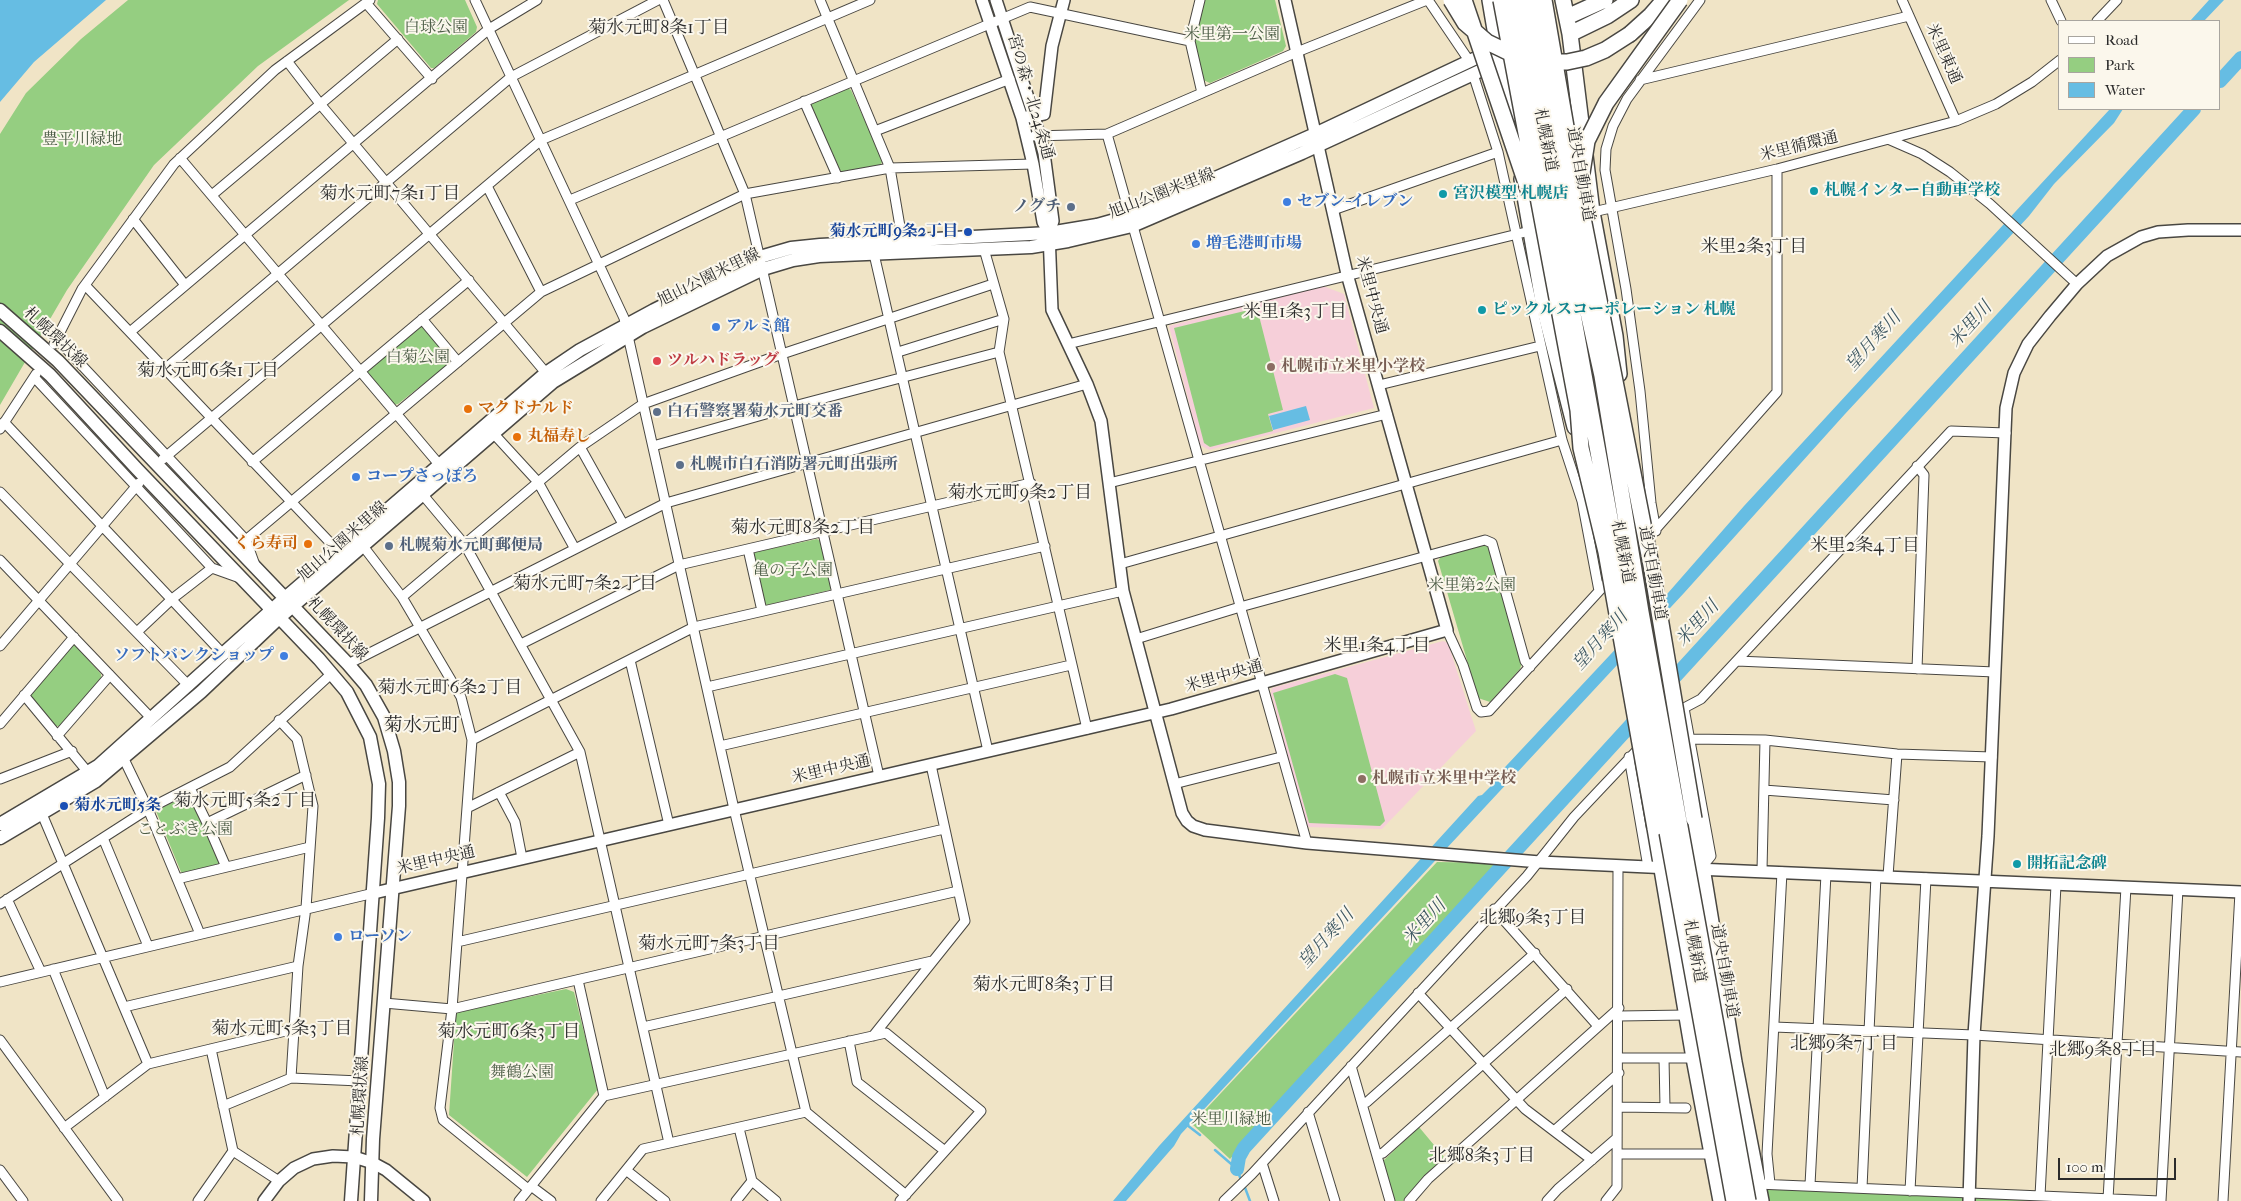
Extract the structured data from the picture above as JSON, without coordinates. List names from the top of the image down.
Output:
{
  "streets": {
    "highway": ["札幌新道", "道央自動車道"],
    "main road": ["旭山公園米里線", "札幌環状線"],
    "street": [
      "米里東通",
      "宮の森・北24条通",
      "米里循環通",
      "米里中央通"
    ]
  },
  "crossings": [
    ["米里東通", "米里循環通"],
    ["宮の森・北24条通", "旭山公園米里線"],
    ["米里循環通", "米里中央通"],
    ["旭山公園米里線", "米里中央通"],
    ["旭山公園米里線", "札幌環状線"],
    ["米里中央通", "札幌環状線"]
  ],
  "districts": [
    "菊水元町8条1丁目",
    "菊水元町7条1丁目",
    "米里2条3丁目",
    "米里1条3丁目",
    "菊水元町6条1丁目",
    "菊水元町9条2丁目",
    "菊水元町8条2丁目",
    "米里2条4丁目",
    "菊水元町7条2丁目",
    "米里1条4丁目",
    "菊水元町6条2丁目",
    "菊水元町",
    "菊水元町5条2丁目",
    "北郷9条3丁目",
    "菊水元町7条3丁目",
    "菊水元町8条3丁目",
    "菊水元町5条3丁目",
    "菊水元町6条3丁目",
    "北郷9条7丁目",
    "北郷9条8丁目",
    "北郷8条3丁目"
  ],
  "water": ["米里川", "望月寒川"],
  "parks": [
    "白球公園",
    "米里第一公園",
    "豊平川緑地",
    "白菊公園",
    "亀の子公園",
    "米里第2公園",
    "ことぶき公園",
    "舞鶴公園",
    "米里川緑地"
  ],
  "places": [
    "札幌インター自動車学校",
    "宮沢模型 札幌店",
    "セブン-イレブン",
    "ノグチ",
    "菊水元町9条2丁目",
    "増毛港町市場",
    "ピックルスコーポレーション 札幌",
    "アルミ館",
    "ツルハドラッグ",
    "札幌市立米里小学校",
    "マクドナルド",
    "白石警察署菊水元町交番",
    "丸福寿し",
    "札幌市白石消防署元町出張所",
    "コープさっぽろ",
    "くら寿司",
    "札幌菊水元町郵便局",
    "ソフトバンクショップ",
    "札幌市立米里中学校",
    "菊水元町5条",
    "開拓記念碑",
    "ローソン"
  ],
  "legend": ["Road", "Park", "Water"],
  "scale_bar": "100 m"
}
